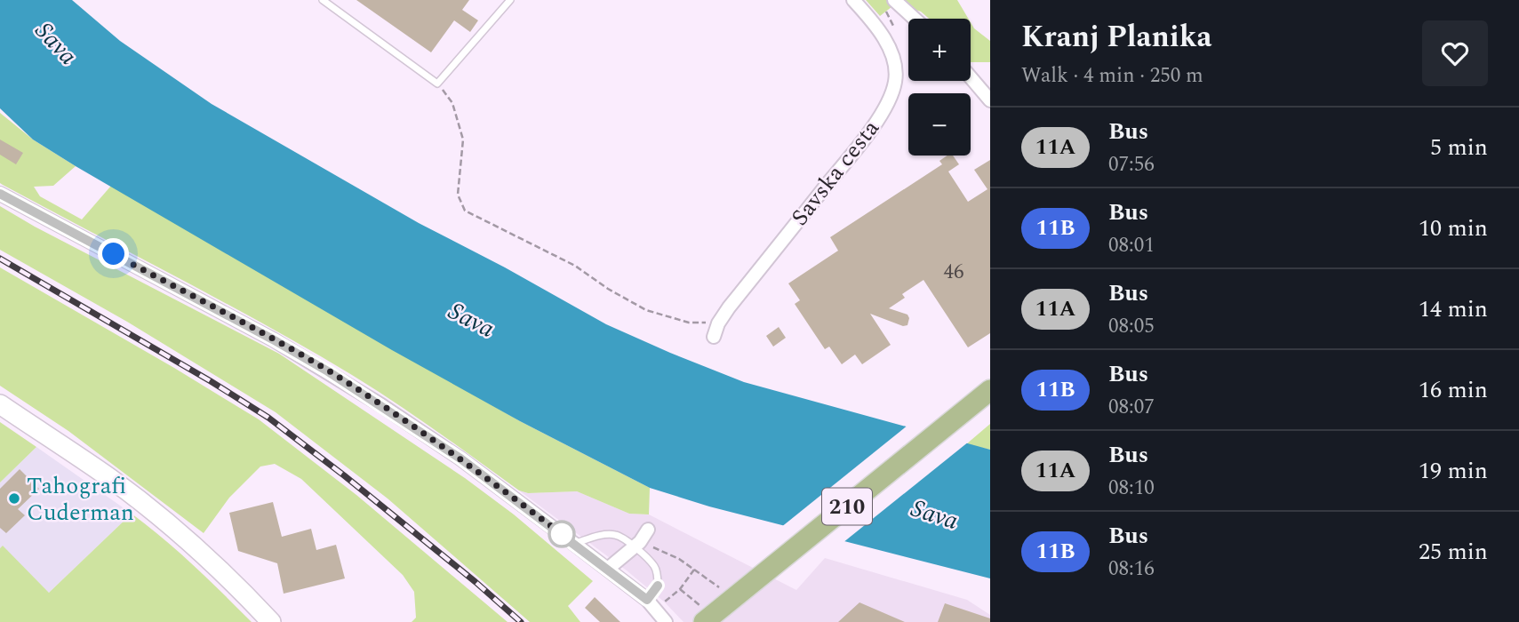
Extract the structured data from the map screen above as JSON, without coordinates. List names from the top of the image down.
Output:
{
  "streets": {
    "main road": ["210"],
    "street": ["Savska cesta"]
  },
  "water": ["Sava"],
  "places": ["Tahografi Cuderman"],
  "lines": ["bus line 11A"],
  "house_numbers": ["46"],
  "page": {
    "heading": ["Kranj Planika", "Walk · 4 min · 250 m"],
    "map_buttons": ["+", "−"],
    "list": [
      {
        "mark": "11A",
        "name": "Bus",
        "note": "07:56",
        "value": "5 min"
      },
      {
        "mark": "11B",
        "name": "Bus",
        "note": "08:01",
        "value": "10 min"
      },
      {
        "mark": "11A",
        "name": "Bus",
        "note": "08:05",
        "value": "14 min"
      },
      {
        "mark": "11B",
        "name": "Bus",
        "note": "08:07",
        "value": "16 min"
      },
      {
        "mark": "11A",
        "name": "Bus",
        "note": "08:10",
        "value": "19 min"
      },
      {
        "mark": "11B",
        "name": "Bus",
        "note": "08:16",
        "value": "25 min"
      }
    ]
  }
}
